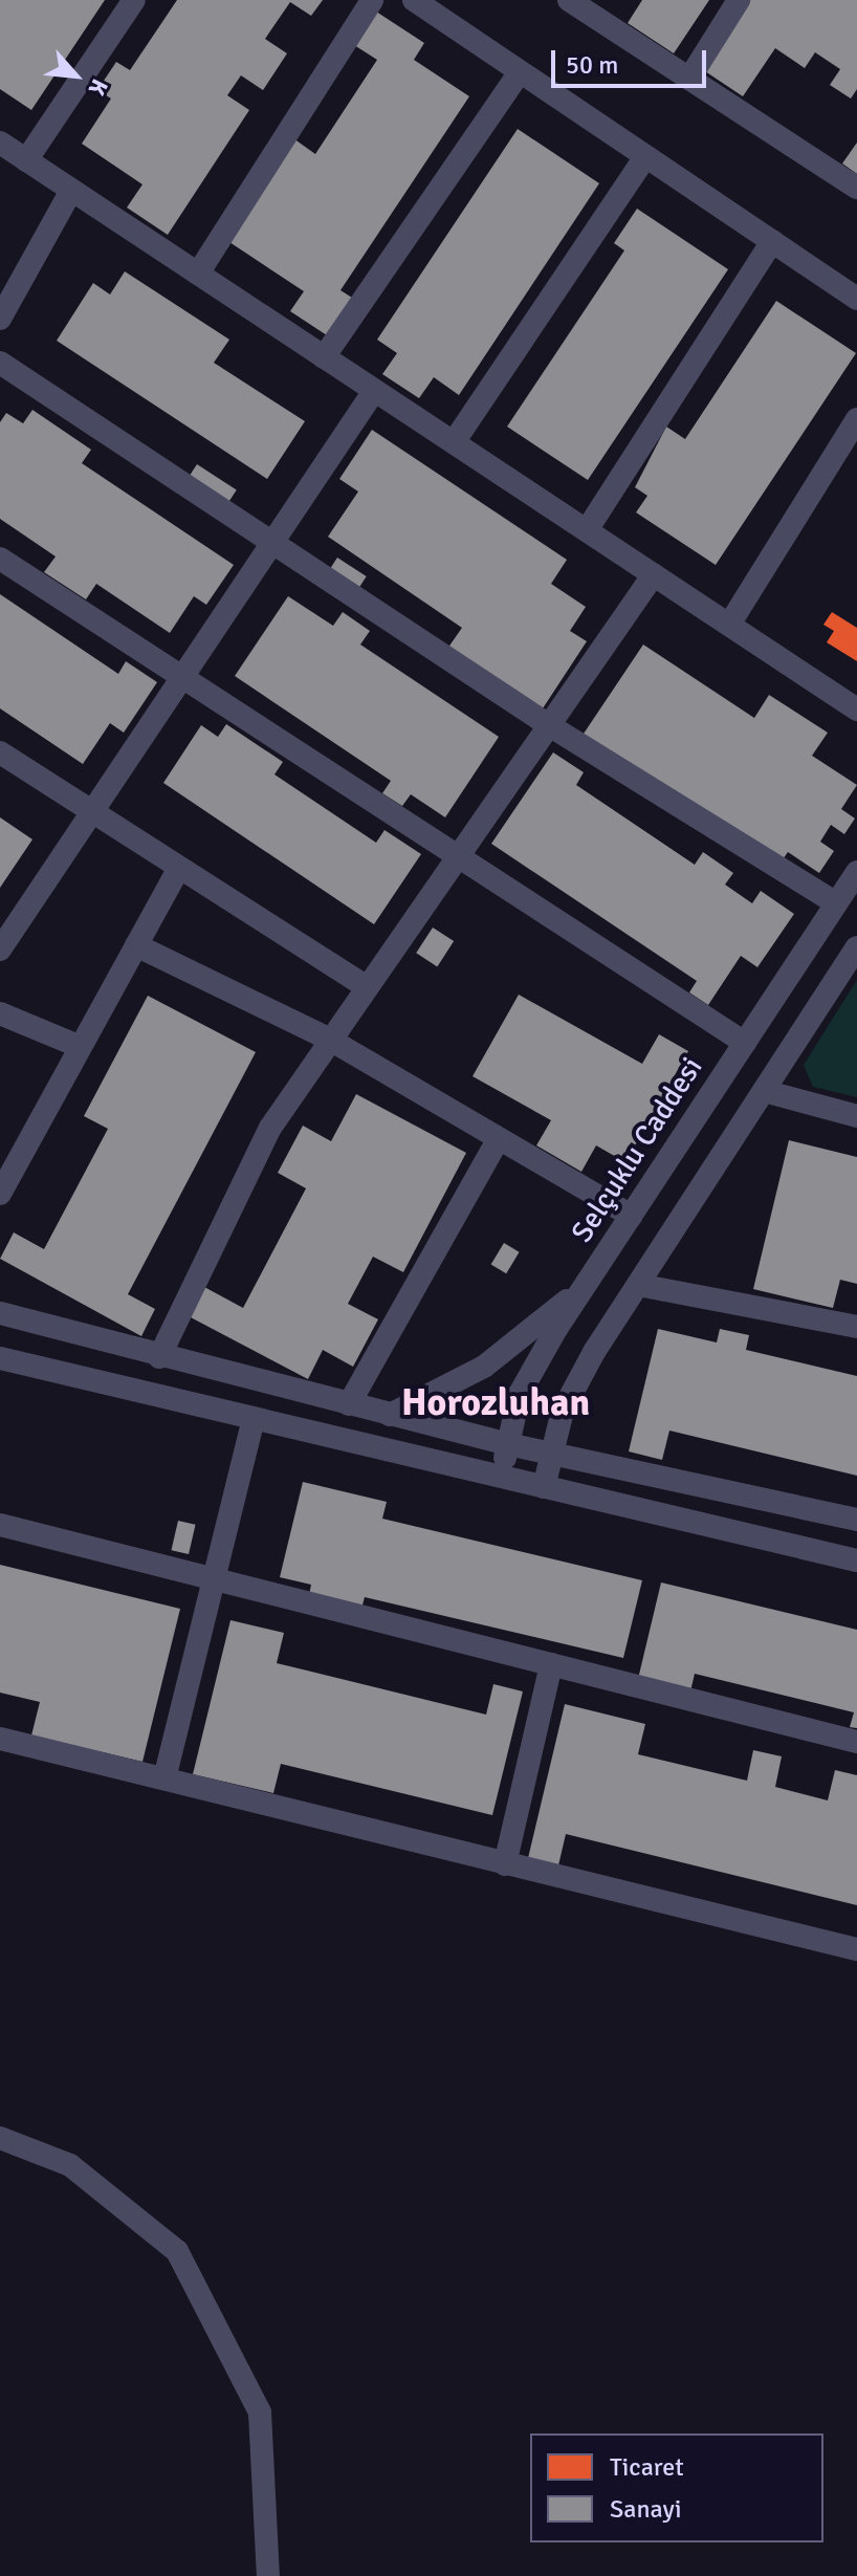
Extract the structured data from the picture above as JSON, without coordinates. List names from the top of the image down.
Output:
{
  "streets": {
    "street": ["Selçuklu Caddesi"]
  },
  "districts": ["Horozluhan"],
  "legend": ["Ticaret", "Sanayi"],
  "scale_bar": "50 m",
  "north": "bottom right"
}
